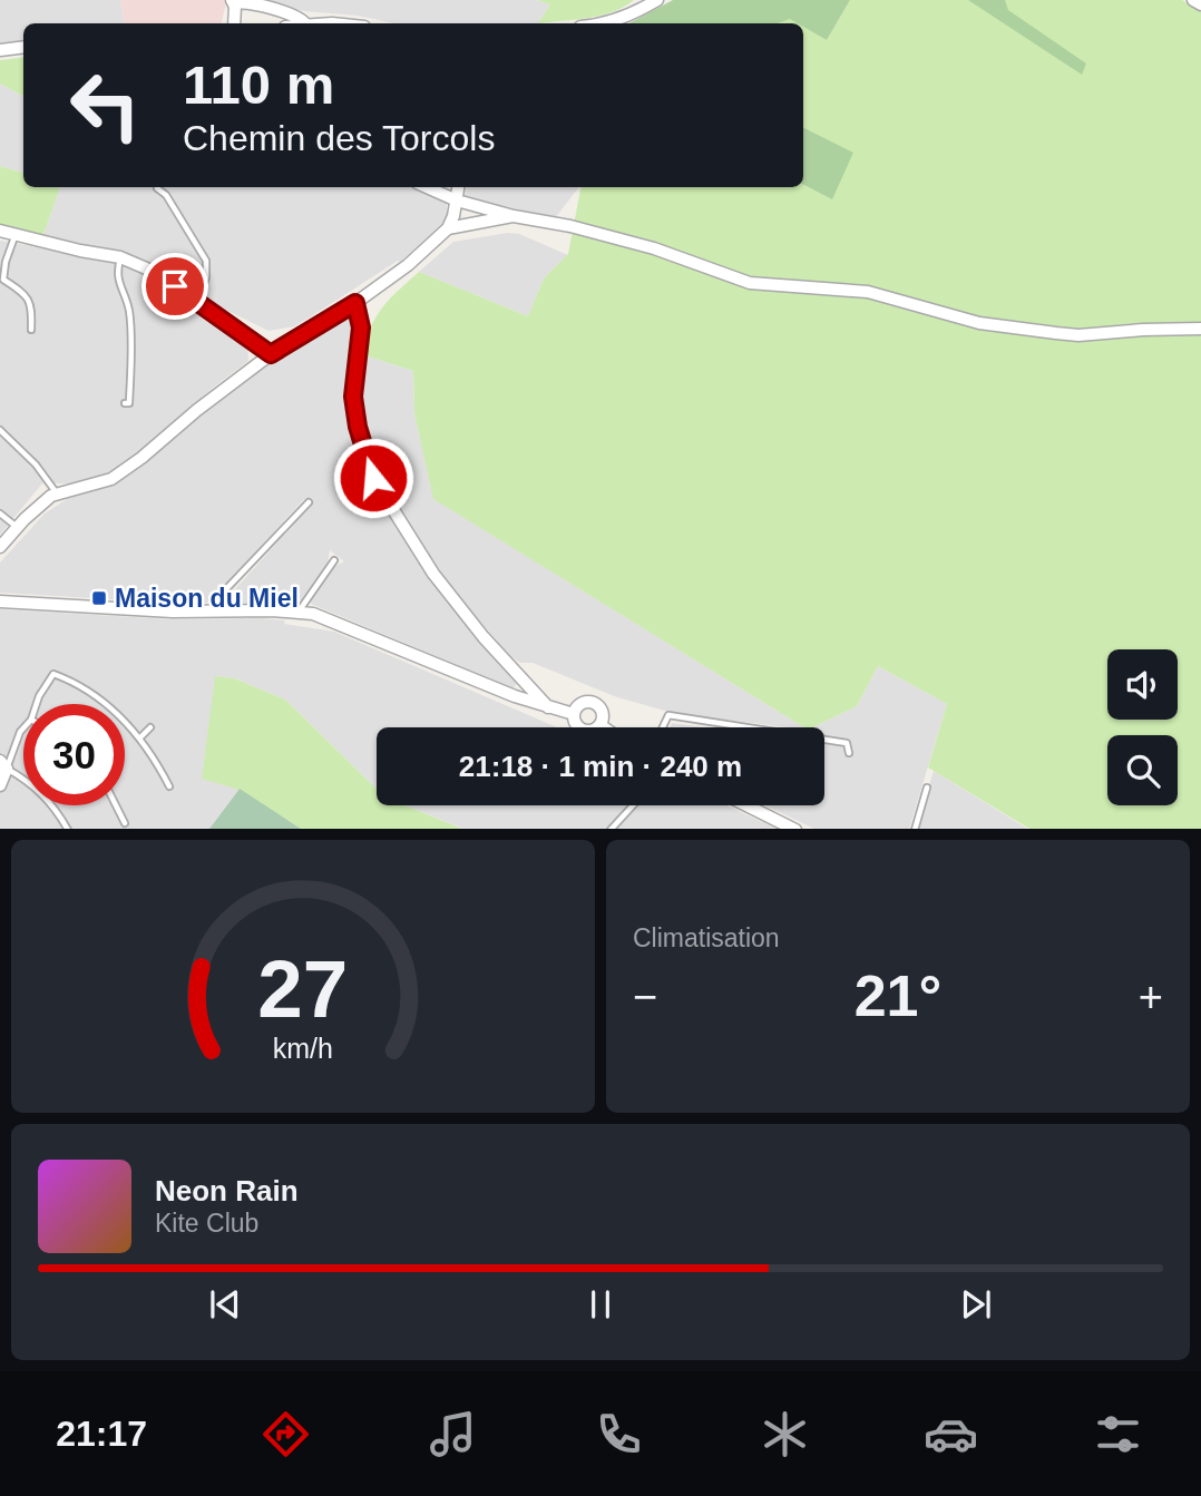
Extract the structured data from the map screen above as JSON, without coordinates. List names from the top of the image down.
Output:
{
  "places": {
    "transit": ["Maison du Miel"]
  },
  "page": {
    "turn": ["110 m", "Chemin des Torcols"],
    "limit": "30",
    "trip": "21:18 · 1 min · 240 m",
    "tile": "Climatisation",
    "heat": ["−", "21°", "+"],
    "song": ["Neon Rain", "Kite Club"],
    "tabs": "21:17",
    "gauge": ["27", "km/h"]
  }
}
